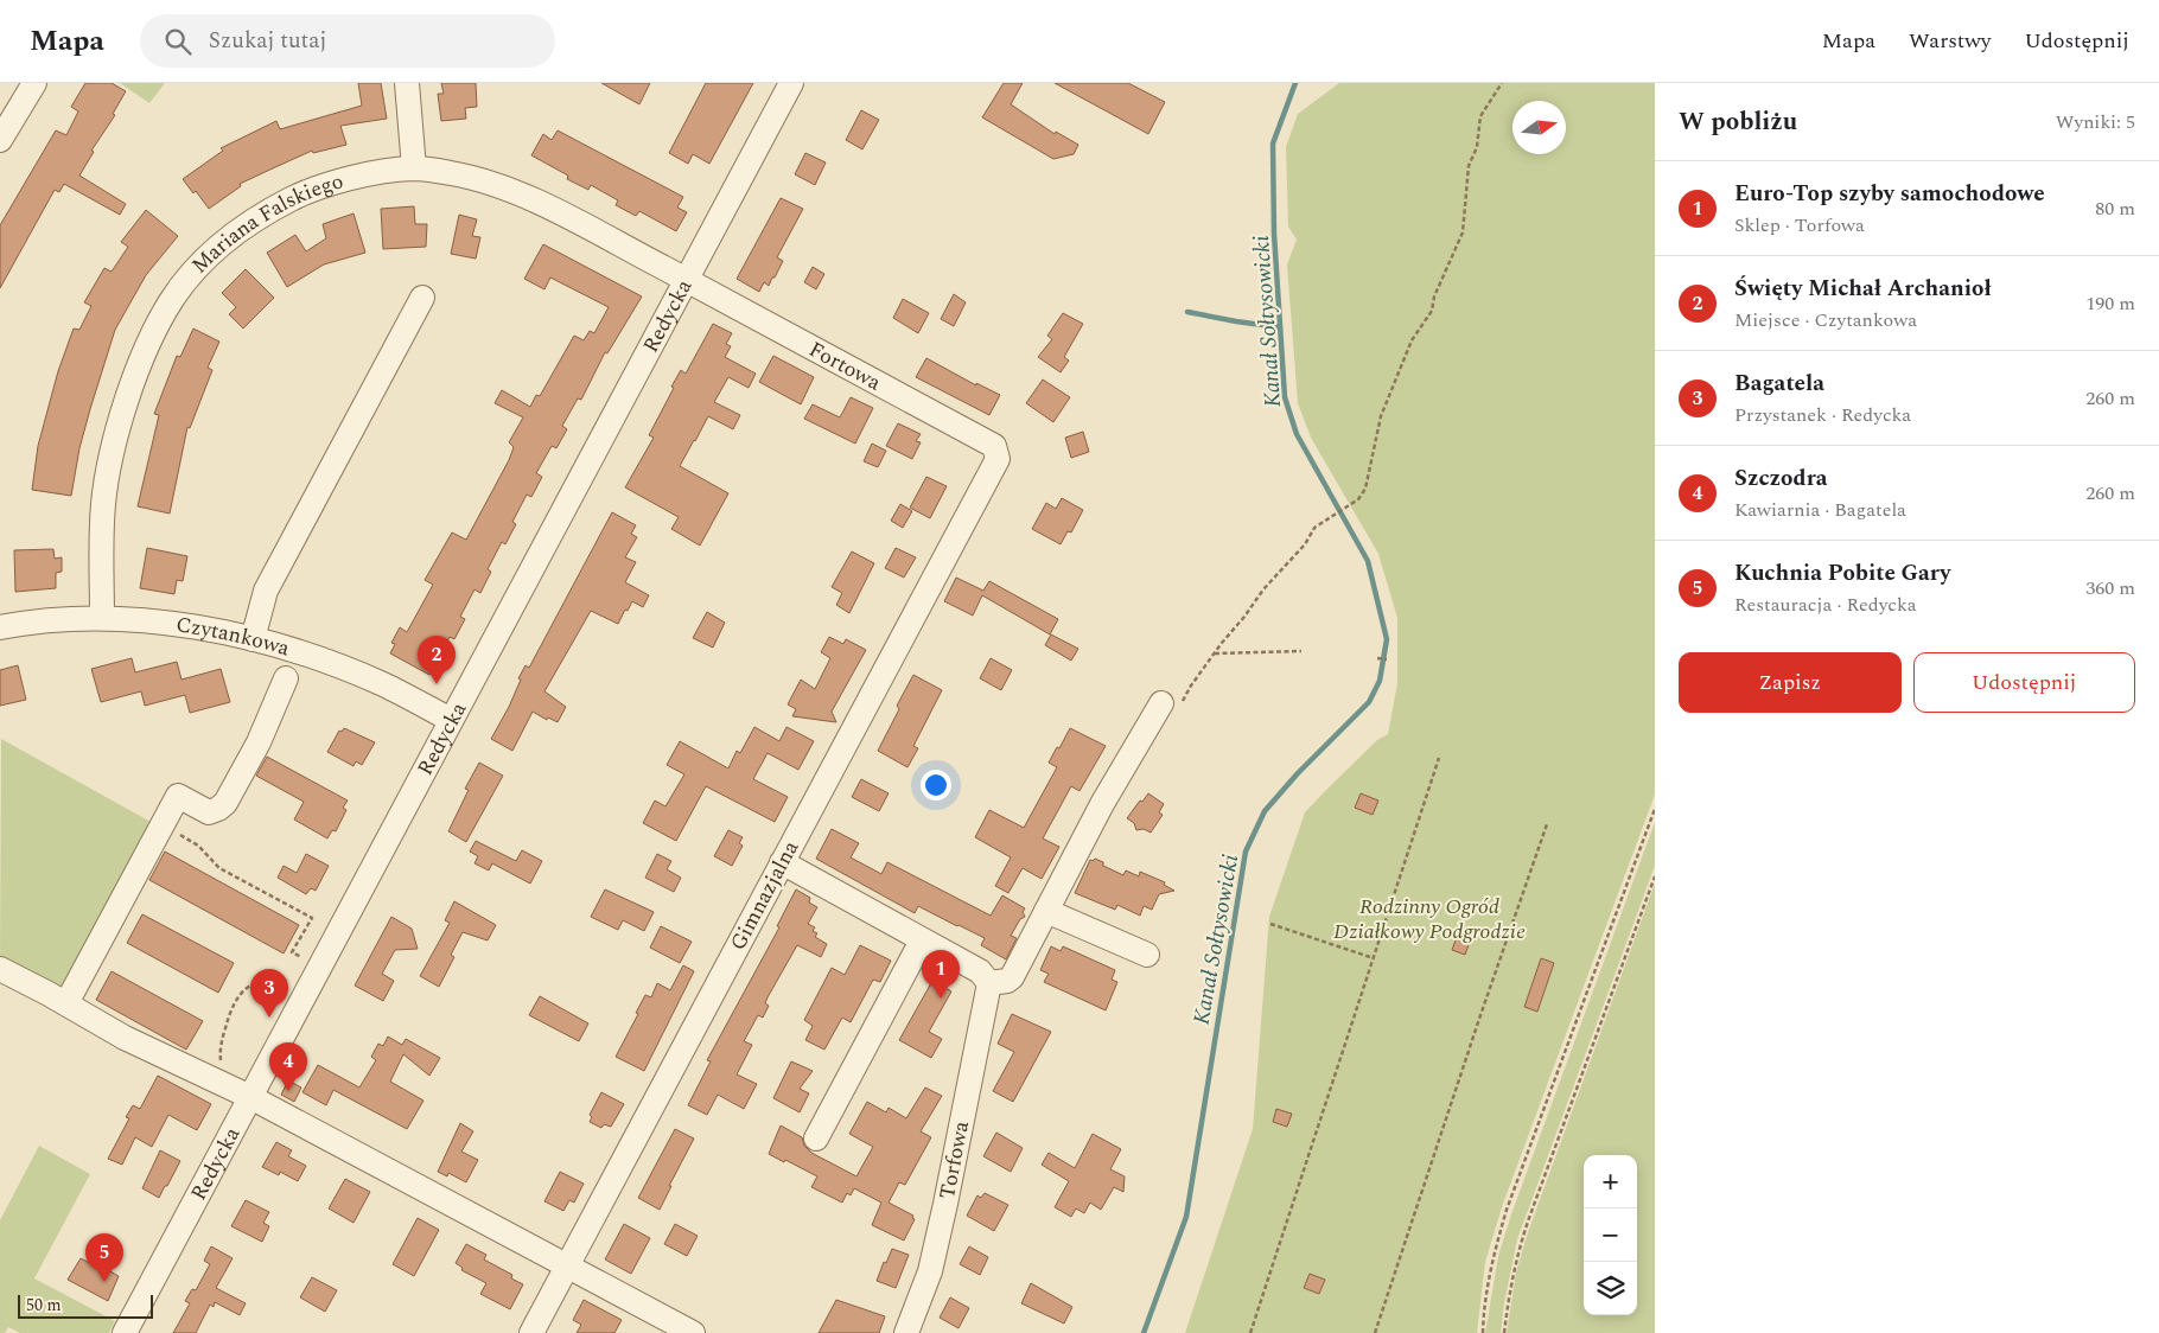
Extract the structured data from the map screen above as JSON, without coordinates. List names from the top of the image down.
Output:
{
  "streets": {
    "street": [
      "Mariana Falskiego",
      "Redycka",
      "Fortowa",
      "Czytankowa",
      "Gimnazjalna",
      "Torfowa"
    ]
  },
  "crossings": [
    ["Mariana Falskiego", "Redycka"],
    ["Mariana Falskiego", "Fortowa"],
    ["Mariana Falskiego", "Czytankowa"],
    ["Redycka", "Fortowa"],
    ["Redycka", "Czytankowa"],
    ["Fortowa", "Gimnazjalna"]
  ],
  "water": ["Kanał Sołtysowicki"],
  "parks": ["Rodzinny Ogród Działkowy Podgrodzie"],
  "scale_bar": "50 m",
  "north": "right",
  "page": {
    "header": "Mapa",
    "search": "Szukaj tutaj",
    "nav": ["Mapa", "Warstwy", "Udostępnij"],
    "heading": ["W pobliżu", "Wyniki: 5"],
    "list": [
      {
        "mark": "1",
        "name": "Euro-Top szyby samochodowe",
        "note": "Sklep · Torfowa",
        "value": "80 m"
      },
      {
        "mark": "2",
        "name": "Święty Michał Archanioł",
        "note": "Miejsce · Czytankowa",
        "value": "190 m"
      },
      {
        "mark": "3",
        "name": "Bagatela",
        "note": "Przystanek · Redycka",
        "value": "260 m"
      },
      {
        "mark": "4",
        "name": "Szczodra",
        "note": "Kawiarnia · Bagatela",
        "value": "260 m"
      },
      {
        "mark": "5",
        "name": "Kuchnia Pobite Gary",
        "note": "Restauracja · Redycka",
        "value": "360 m"
      }
    ],
    "buttons": ["Zapisz", "Udostępnij"],
    "pins": [
      "2",
      "1",
      "3",
      "4",
      "5"
    ],
    "map_buttons": ["+", "−"],
    "scale": "50 m"
  }
}
